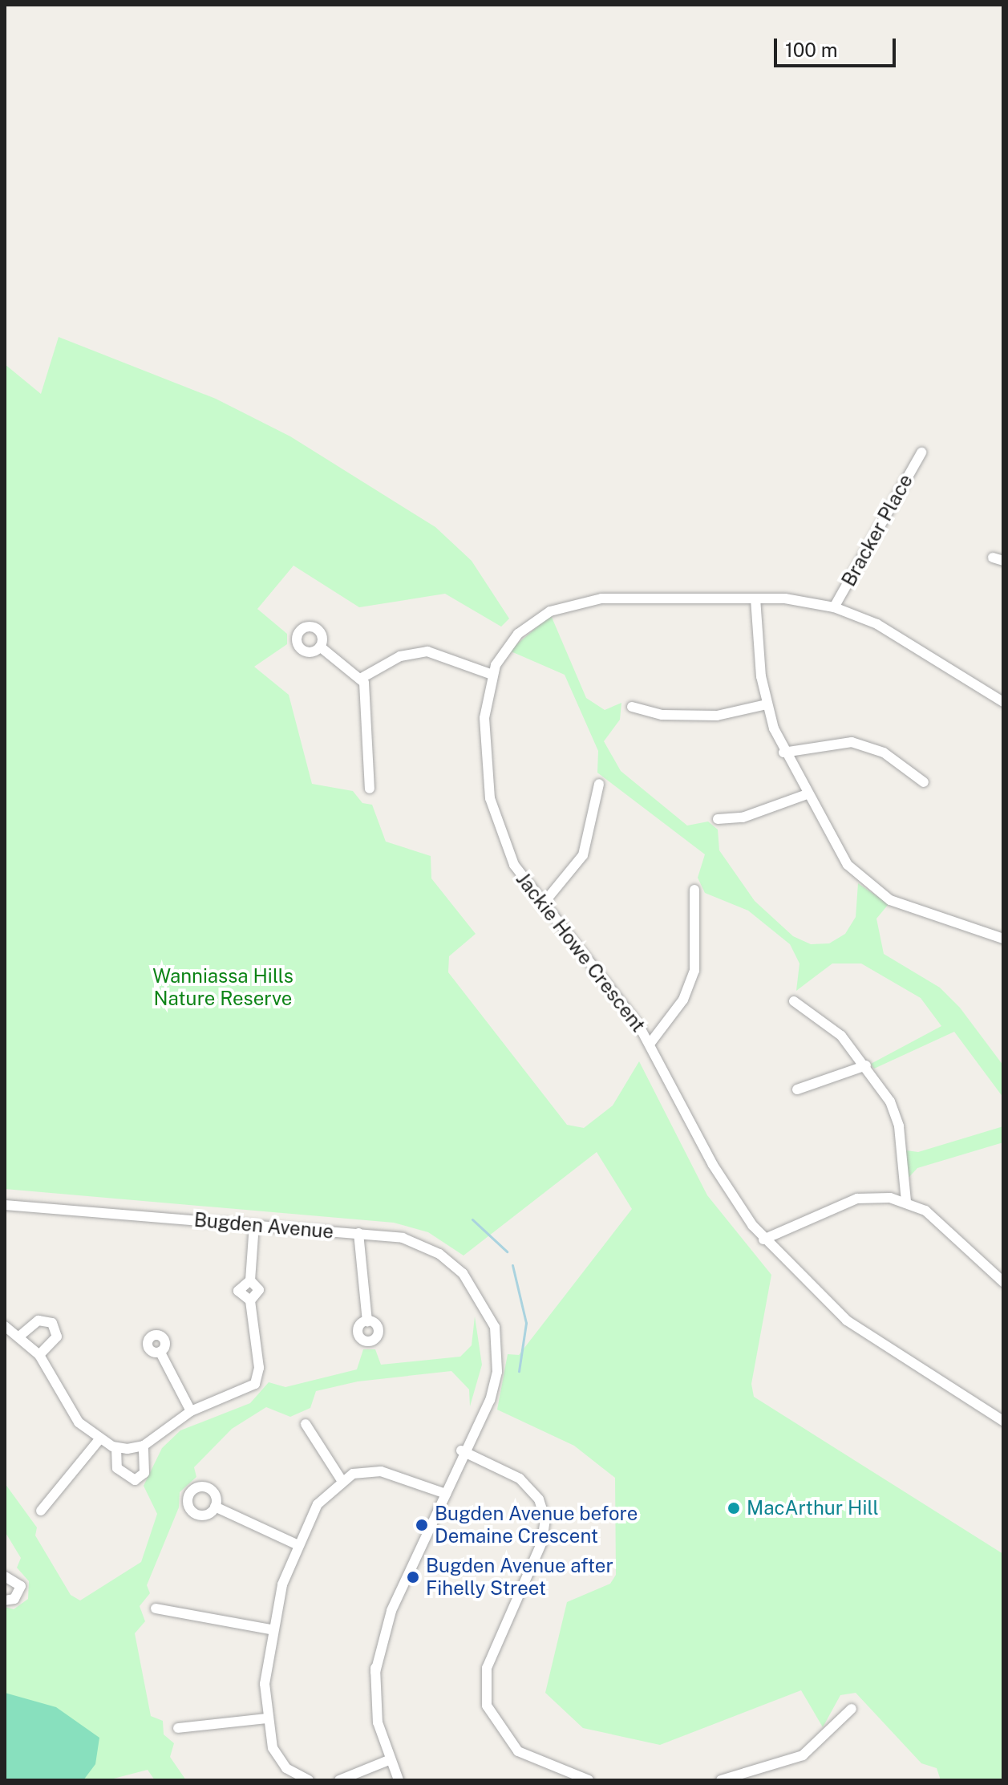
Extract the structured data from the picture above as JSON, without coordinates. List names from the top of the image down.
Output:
{
  "streets": {
    "street": ["Bracker Place", "Jackie Howe Crescent", "Bugden Avenue"]
  },
  "crossings": [
    ["Bracker Place", "Jackie Howe Crescent"]
  ],
  "parks": ["Wanniassa Hills Nature Reserve"],
  "places": ["MacArthur Hill", "Bugden Avenue before Demaine Crescent", "Bugden Avenue after Fihelly Street"],
  "scale_bar": "100 m"
}
